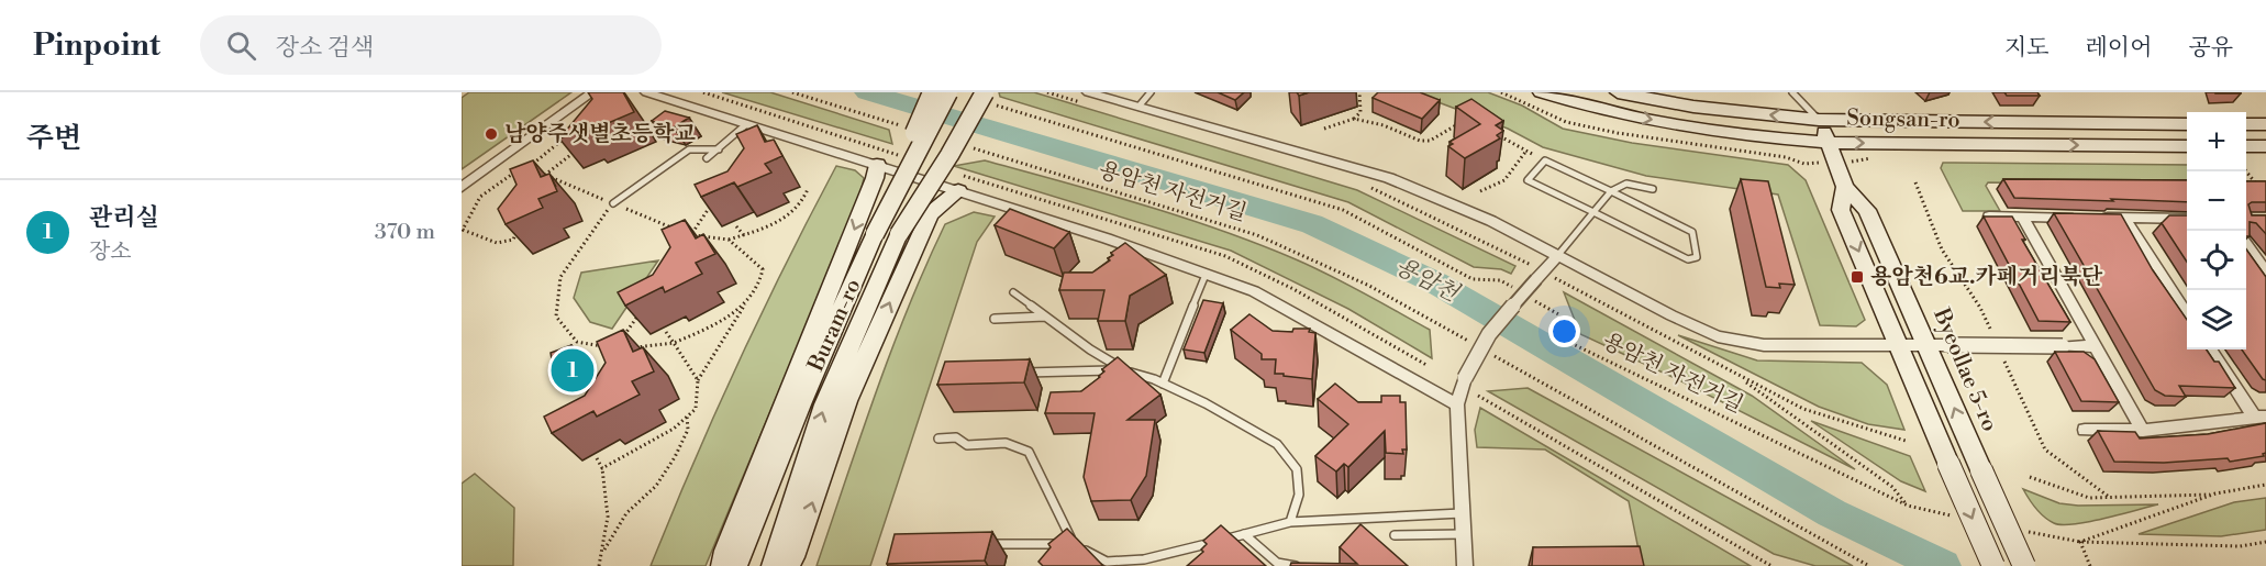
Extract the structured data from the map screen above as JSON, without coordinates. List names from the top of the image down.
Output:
{
  "streets": {
    "street": ["Songsan-ro", "Buram-ro", "Byeollae 5-ro"],
    "path": ["용암천 자전거길"]
  },
  "crossings": [
    ["Songsan-ro", "Byeollae 5-ro"]
  ],
  "water": ["용암천"],
  "places": {
    "other": ["남양주샛별초등학교"],
    "transit": ["용암천6교.카페거리북단"]
  },
  "page": {
    "header": "Pinpoint",
    "search": "장소 검색",
    "nav": ["지도", "레이어", "공유"],
    "heading": "주변",
    "map_buttons": ["+", "−"],
    "list": [
      {
        "mark": "1",
        "name": "관리실",
        "note": "장소",
        "value": "370 m"
      }
    ],
    "pins": "1"
  }
}
